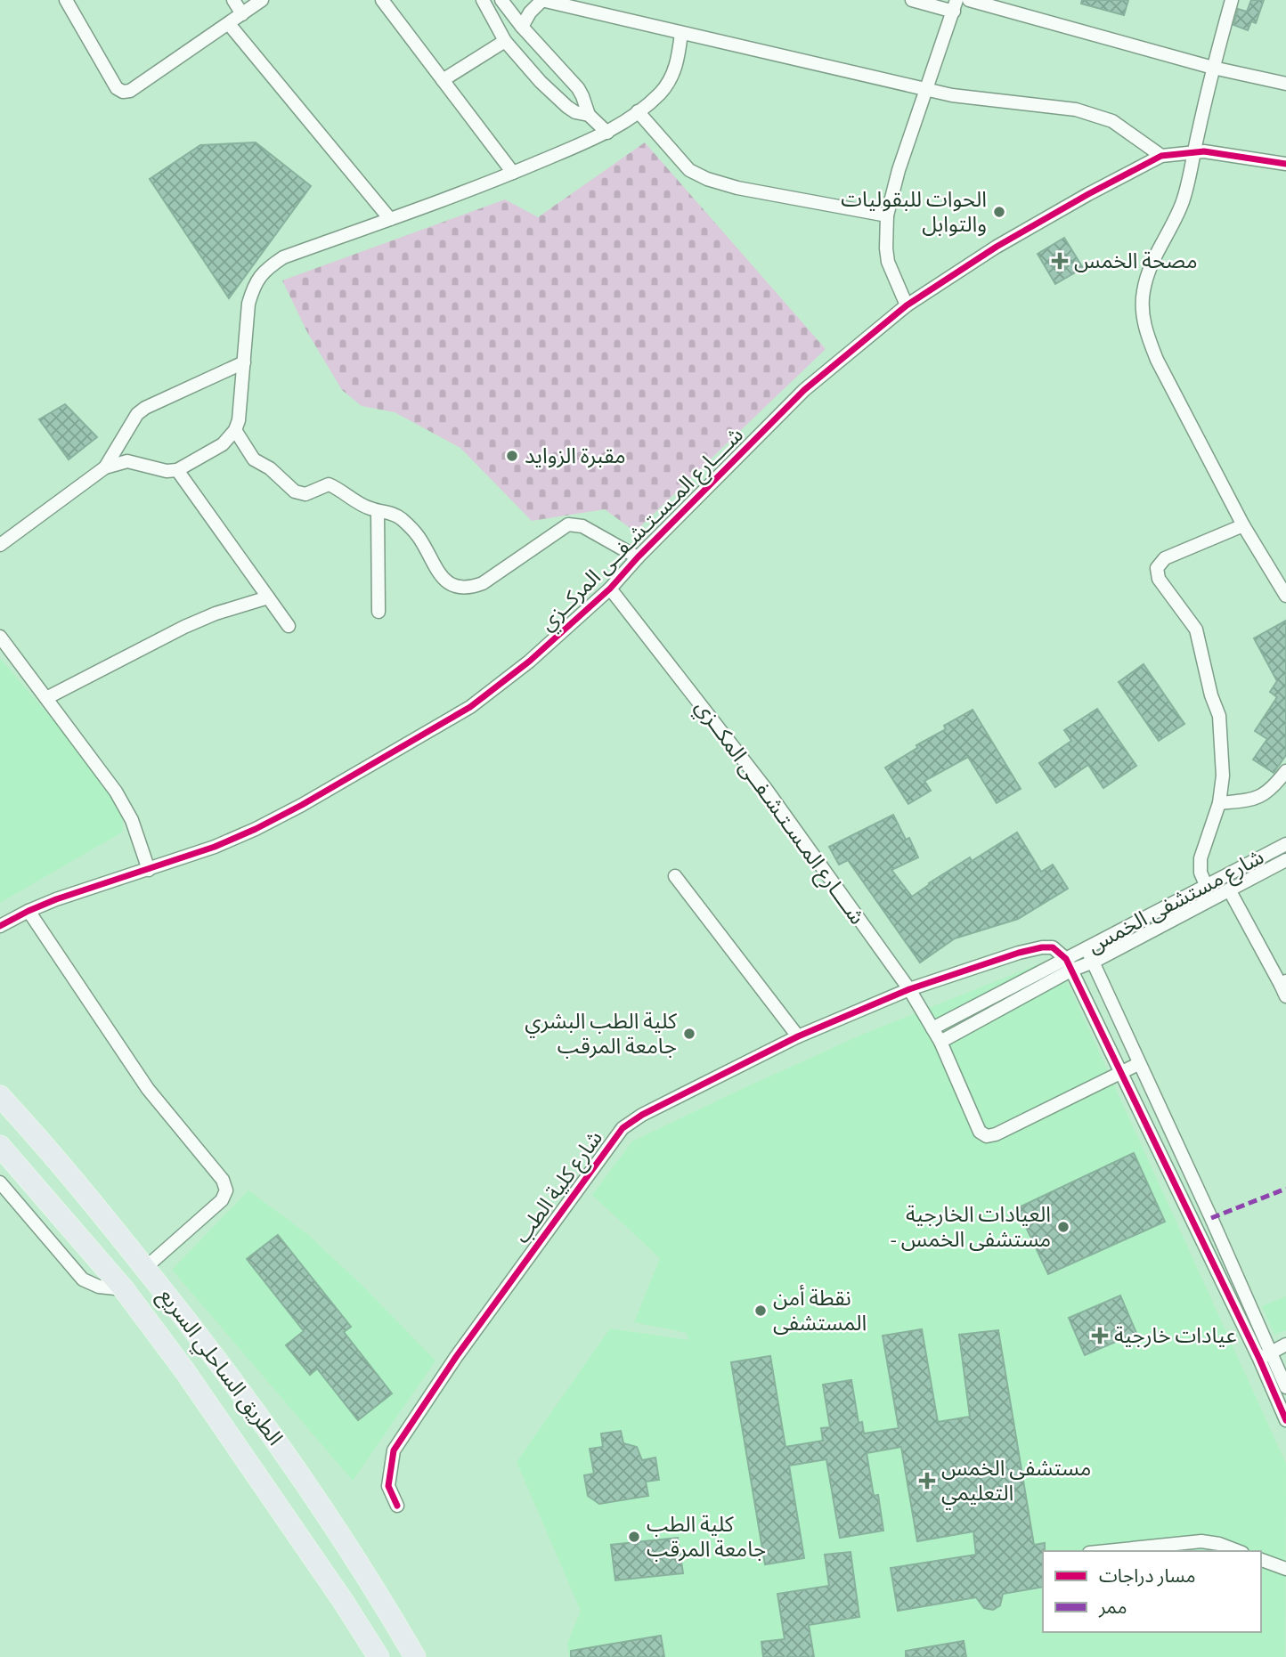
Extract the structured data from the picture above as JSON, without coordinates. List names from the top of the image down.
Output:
{
  "streets": {
    "highway": ["الطريق الساحلي السريع"],
    "street": [
      "شــــارع المـسـتـشـفــى المركــزي",
      "شــــارع المـسـتـشـفــى المكــزي",
      "شارع مستشفى الخمس",
      "شارع كلية الطب"
    ]
  },
  "crossings": [
    ["شــــارع المـسـتـشـفــى المركــزي", "شــــارع المـسـتـشـفــى المكــزي"],
    ["شــــارع المـسـتـشـفــى المكــزي", "شارع مستشفى الخمس"],
    ["شــــارع المـسـتـشـفــى المكــزي", "شارع كلية الطب"],
    ["شارع مستشفى الخمس", "شارع كلية الطب"]
  ],
  "places": {
    "other": [
      "الحوات للبقوليات والتوابل",
      "مقبرة الزوايد",
      "كلية الطب البشري جامعة المرقب",
      "العيادات الخارجية - مستشفى الخمس",
      "نقطة أمن المستشفى",
      "كلية الطب جامعة المرقب"
    ],
    "health": ["مصحة الخمس", "عيادات خارجية", "مستشفى الخمس التعليمي"]
  },
  "legend": ["مسار دراجات", "ممر"]
}
